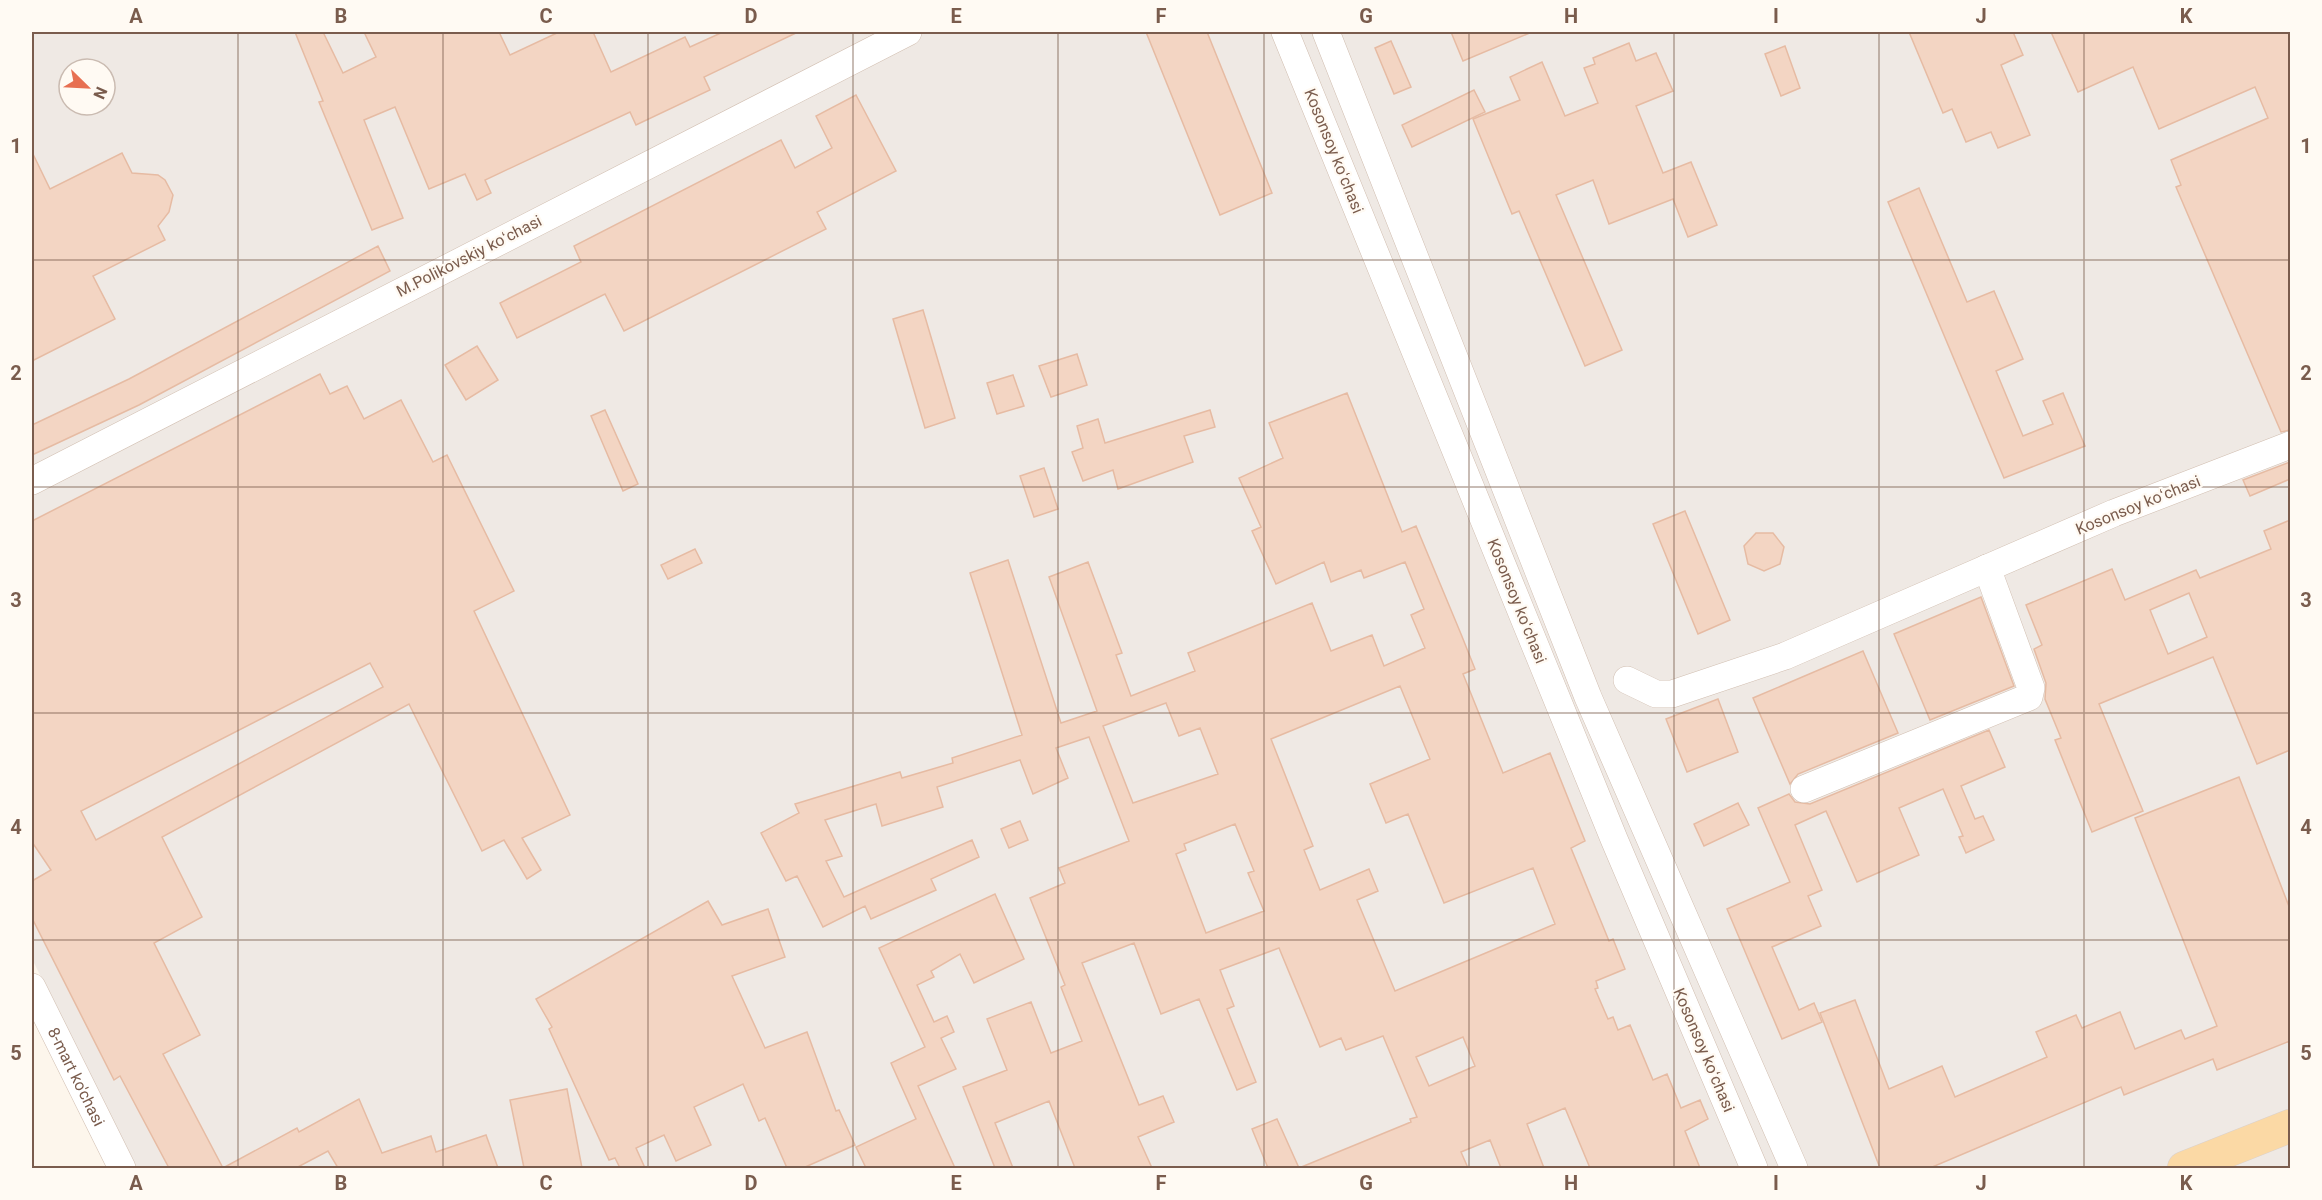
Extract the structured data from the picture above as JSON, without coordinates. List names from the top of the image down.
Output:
{
  "streets": {
    "street": ["Kosonsoy koʻchasi", "M.Polikovskiy koʻchasi", "8-mart ko'chasi"]
  },
  "north": "bottom right",
  "grid": {
    "columns": [
      "A",
      "B",
      "C",
      "D",
      "E",
      "F",
      "G",
      "H",
      "I",
      "J",
      "K"
    ],
    "rows": [
      "1",
      "2",
      "3",
      "4",
      "5"
    ]
  }
}
